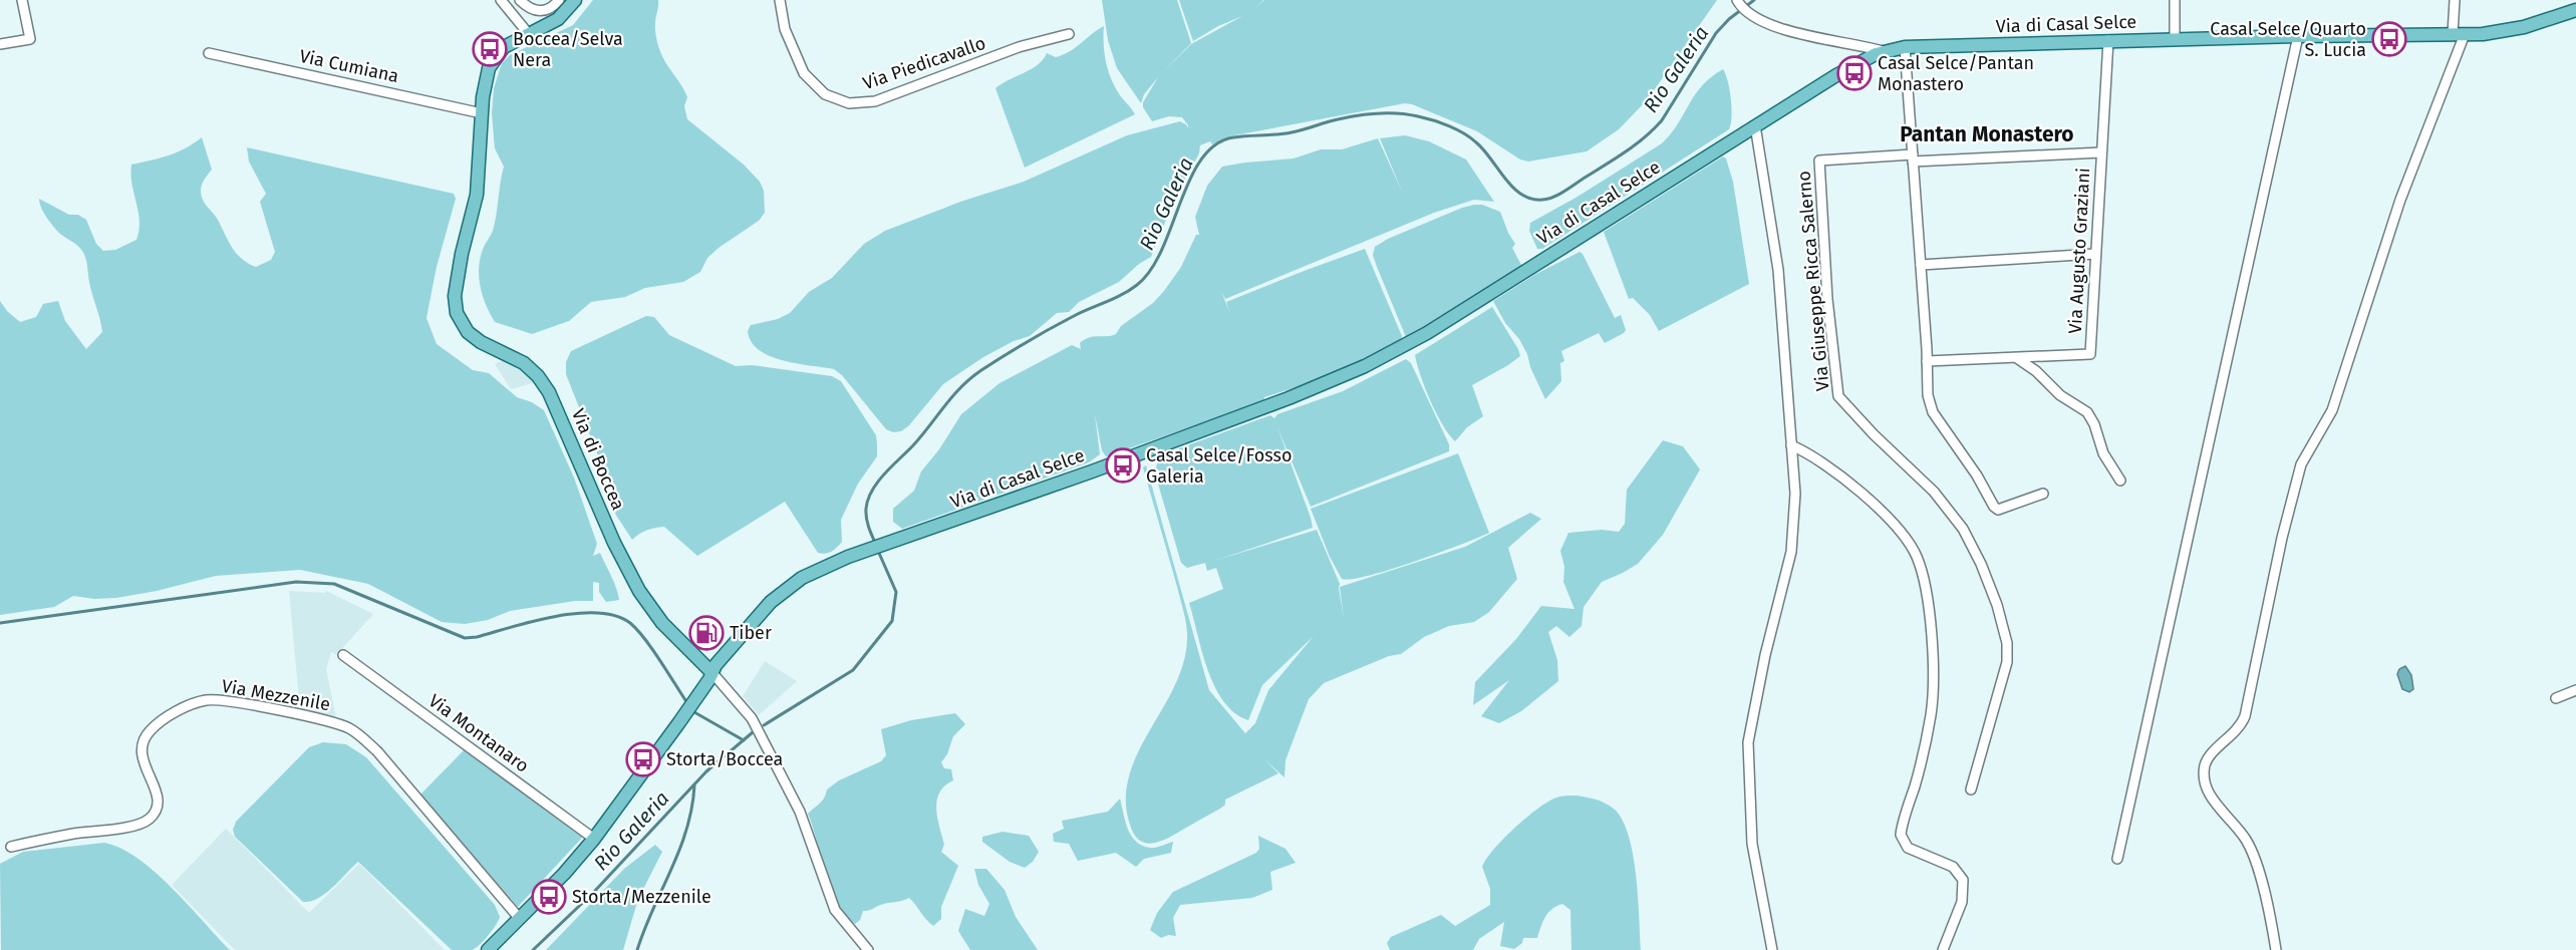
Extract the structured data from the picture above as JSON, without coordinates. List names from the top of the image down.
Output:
{
  "streets": {
    "main road": ["Via di Casal Selce", "Via di Boccea"],
    "street": [
      "Via Piedicavallo",
      "Via Cumiana",
      "Via Augusto Graziani",
      "Via Giuseppe Ricca Salerno",
      "Via Mezzenile",
      "Via Montanaro"
    ]
  },
  "crossings": [
    ["Via di Casal Selce", "Via Augusto Graziani"],
    ["Via di Casal Selce", "Via di Boccea"],
    ["Via di Casal Selce", "Via Mezzenile"],
    ["Via di Casal Selce", "Via Montanaro"],
    ["Via Cumiana", "Via di Boccea"]
  ],
  "districts": ["Pantan Monastero"],
  "water": ["Rio Galeria"],
  "places": {
    "bus stop": [
      "Casal Selce/Quarto S. Lucia",
      "Boccea/Selva Nera",
      "Casal Selce/Pantan Monastero",
      "Casal Selce/Fosso Galeria",
      "Storta/Boccea",
      "Storta/Mezzenile"
    ],
    "fuel station": ["Tiber"]
  }
}
